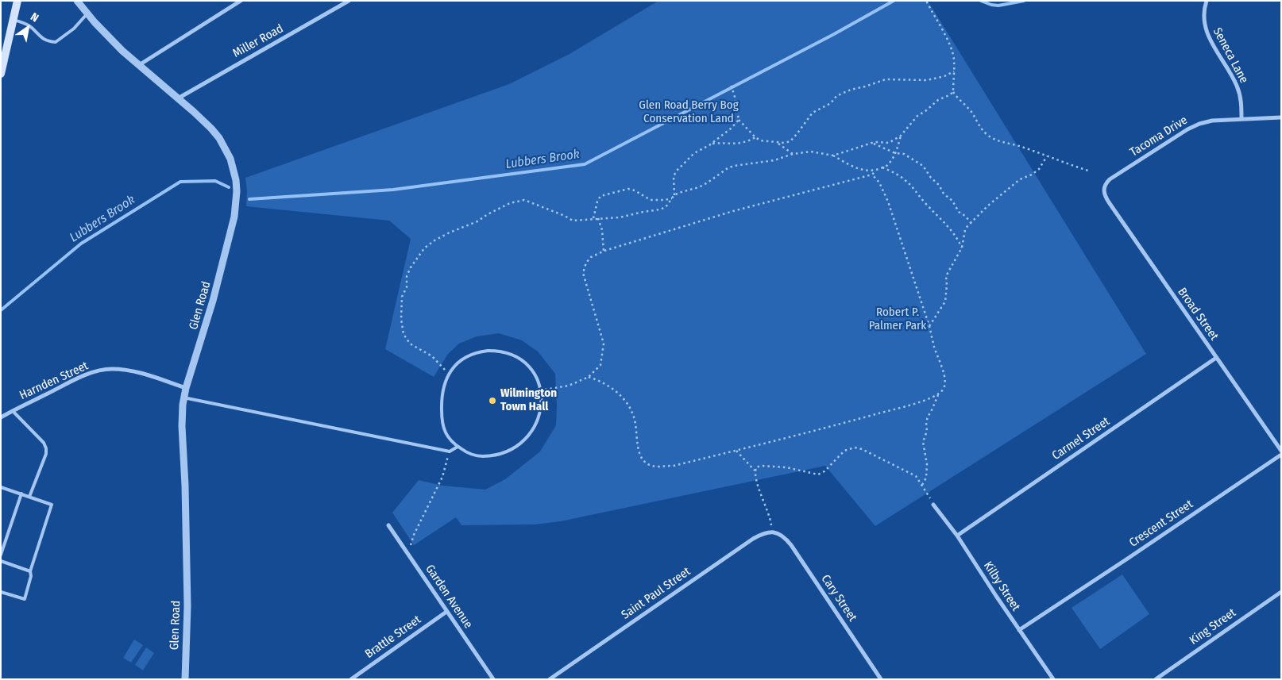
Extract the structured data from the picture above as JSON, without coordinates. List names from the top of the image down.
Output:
{
  "streets": {
    "street": [
      "Miller Road",
      "Seneca Lane",
      "Tacoma Drive",
      "Glen Road",
      "Broad Street",
      "Harnden Street",
      "Carmel Street",
      "Crescent Street",
      "Kilby Street",
      "Saint Paul Street",
      "Garden Avenue",
      "Cary Street",
      "King Street",
      "Brattle Street"
    ]
  },
  "crossings": [
    ["Miller Road", "Glen Road"],
    ["Seneca Lane", "Tacoma Drive"],
    ["Tacoma Drive", "Broad Street"],
    ["Glen Road", "Harnden Street"],
    ["Broad Street", "Carmel Street"],
    ["Carmel Street", "Kilby Street"],
    ["Crescent Street", "Kilby Street"],
    ["Saint Paul Street", "Cary Street"],
    ["Garden Avenue", "Brattle Street"]
  ],
  "water": ["Lubbers Brook"],
  "parks": ["Glen Road Berry Bog Conservation Land", "Robert P. Palmer Park"],
  "places": ["Wilmington Town Hall"],
  "north": "top right"
}
